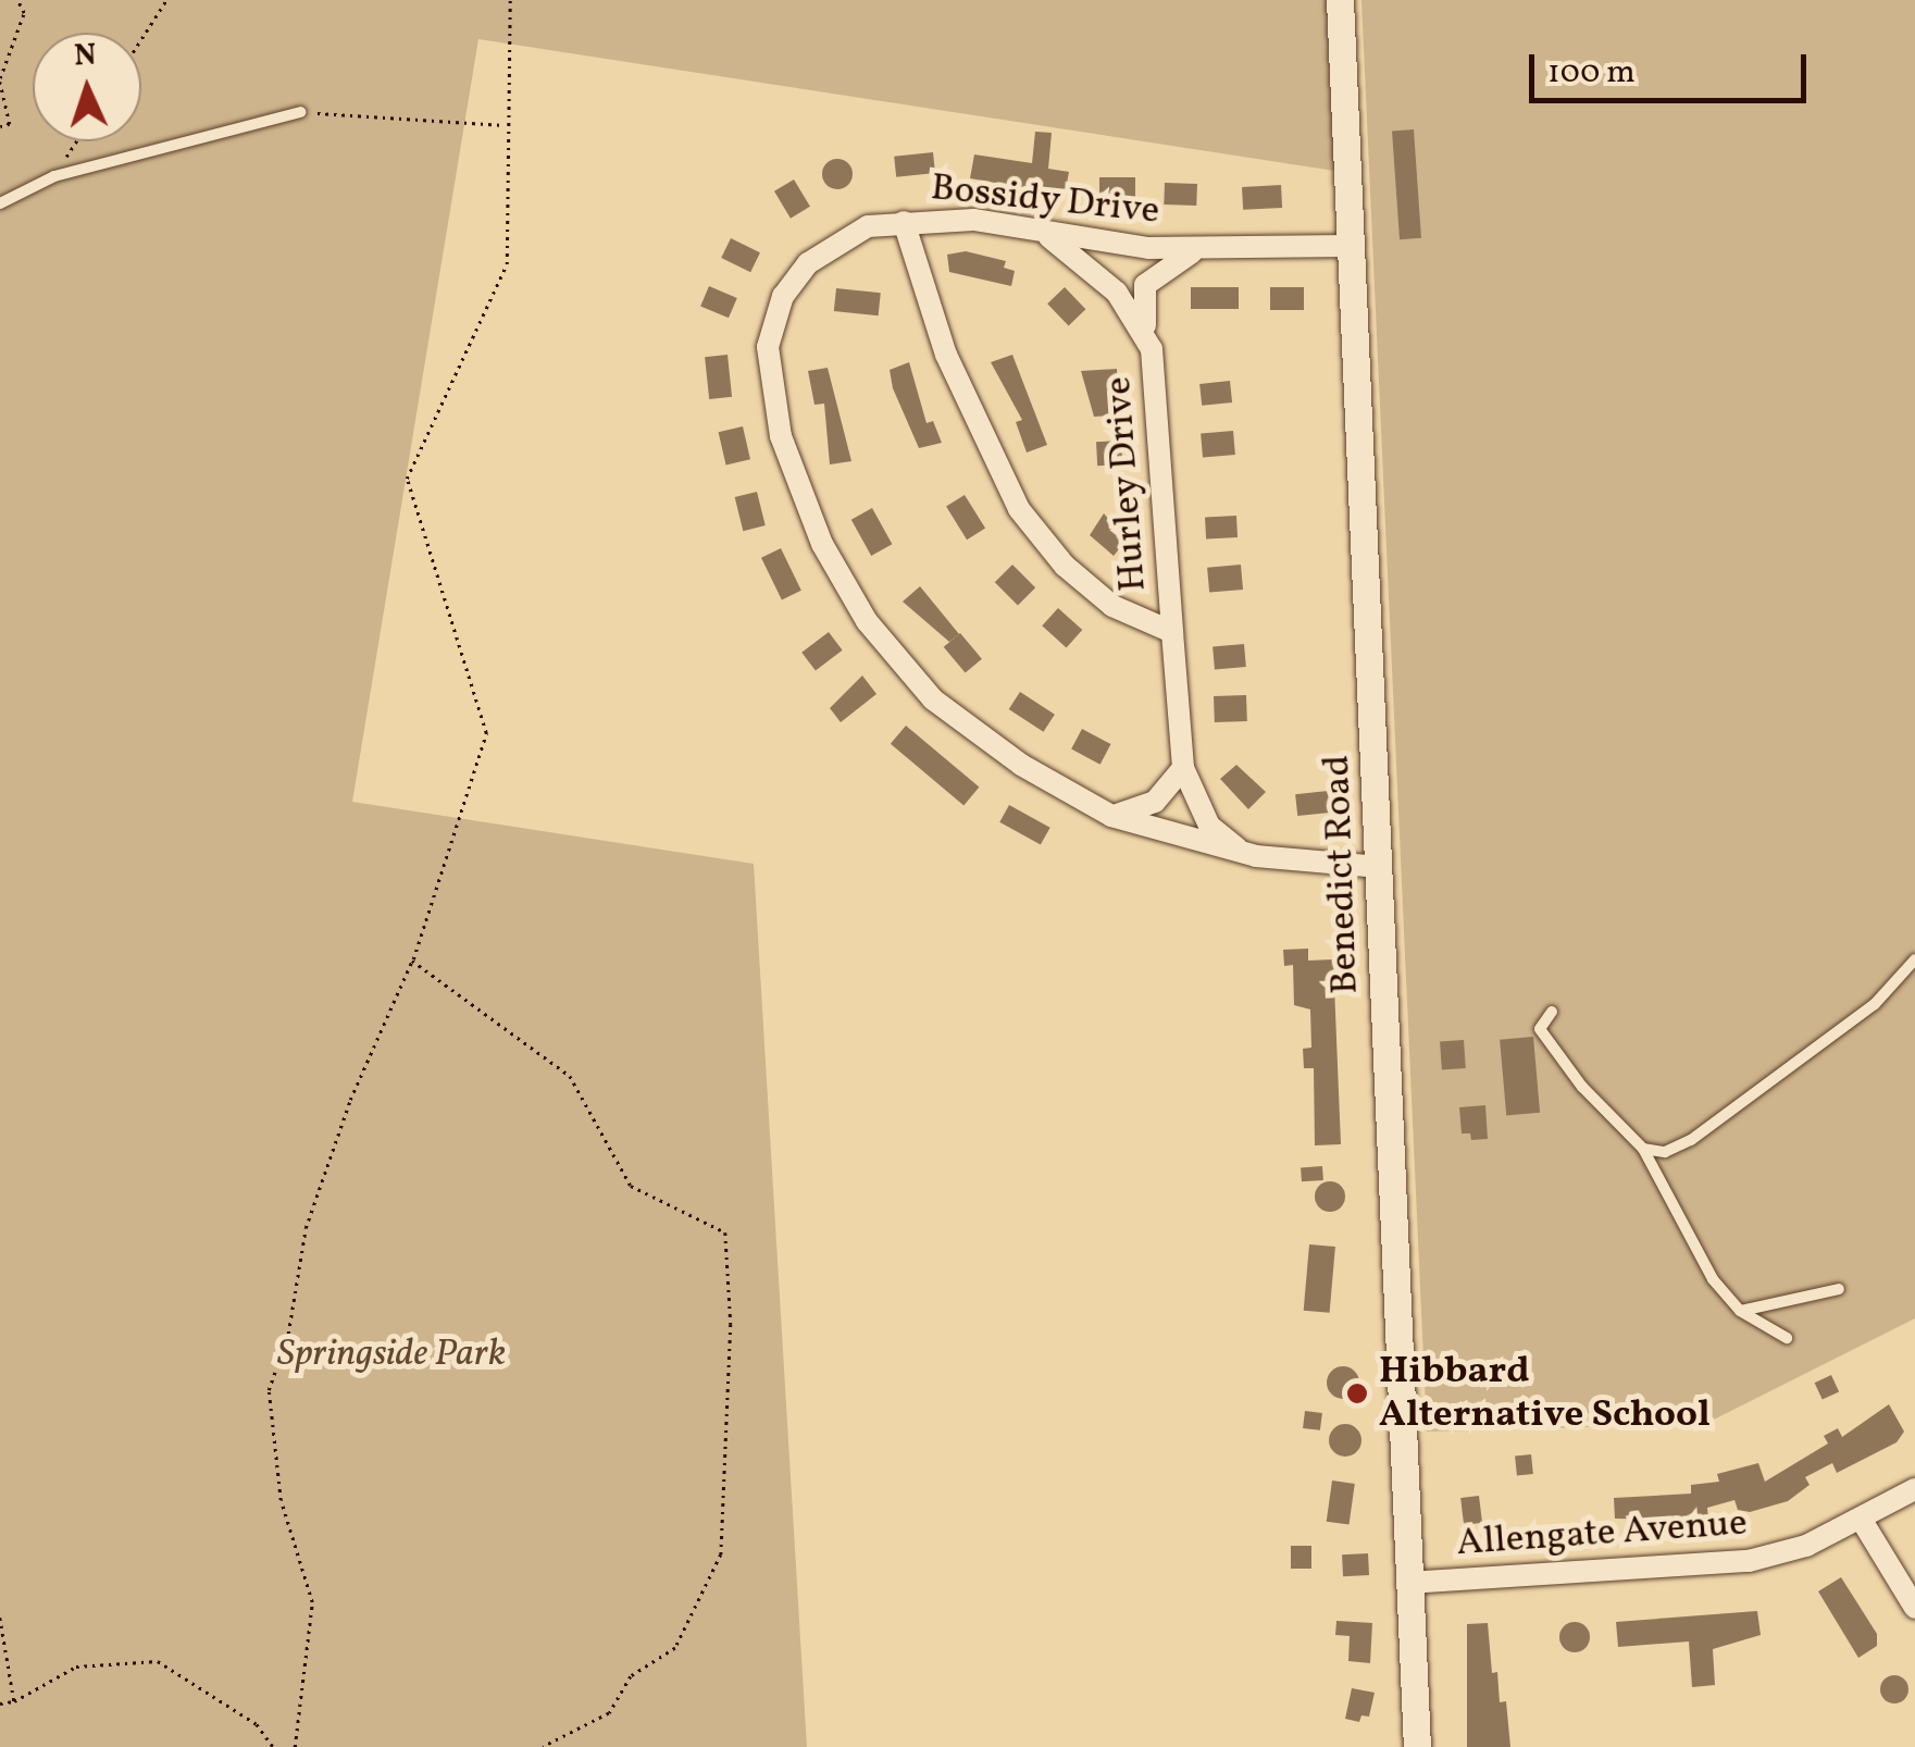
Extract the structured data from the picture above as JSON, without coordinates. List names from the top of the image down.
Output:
{
  "streets": {
    "street": [
      "Bossidy Drive",
      "Hurley Drive",
      "Benedict Road",
      "Allengate Avenue"
    ]
  },
  "crossings": [
    ["Bossidy Drive", "Hurley Drive"],
    ["Bossidy Drive", "Benedict Road"],
    ["Benedict Road", "Allengate Avenue"]
  ],
  "parks": ["Springside Park"],
  "places": ["Hibbard Alternative School"],
  "scale_bar": "100 m",
  "north": "top"
}
